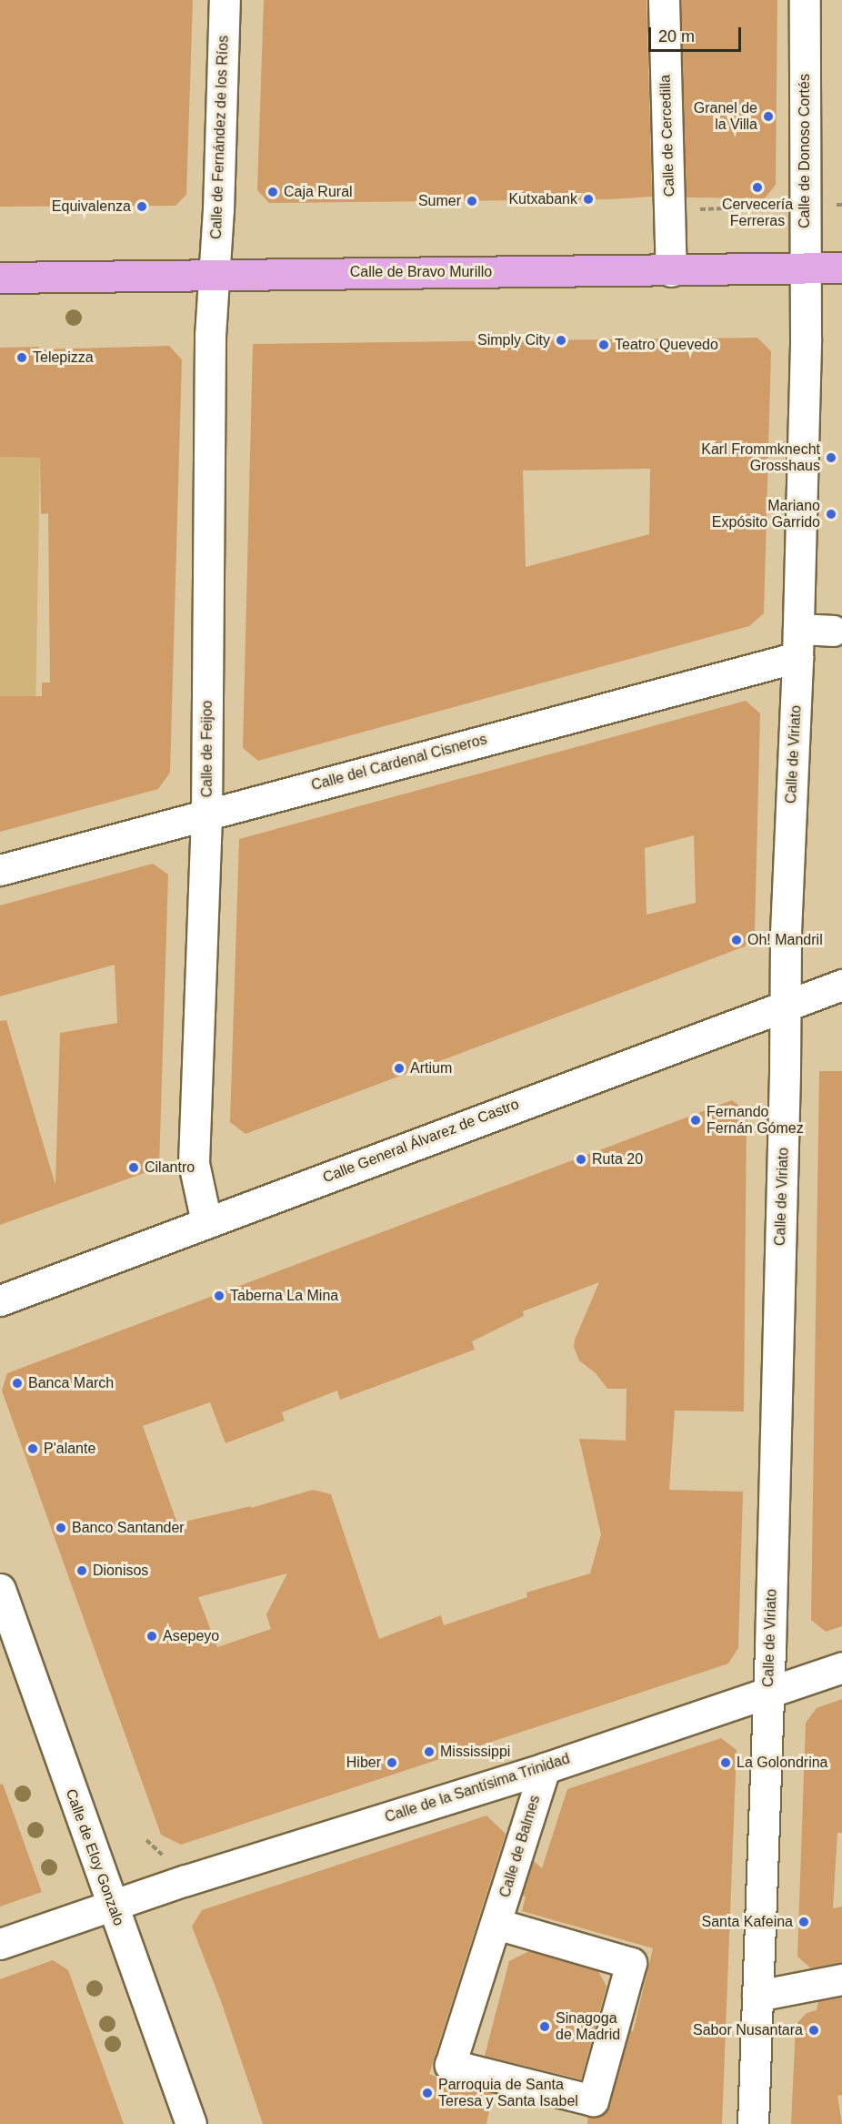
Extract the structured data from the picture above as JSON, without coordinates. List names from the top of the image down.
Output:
{
  "streets": {
    "main road": ["Calle de Bravo Murillo"],
    "street": [
      "Calle de Cercedilla",
      "Calle de Fernández de los Ríos",
      "Calle de Donoso Cortés",
      "Calle de Feijoo",
      "Calle de Viriato",
      "Calle del Cardenal Cisneros",
      "Calle General Álvarez de Castro",
      "Calle de la Santísima Trinidad",
      "Calle de Balmes",
      "Calle de Eloy Gonzalo"
    ]
  },
  "crossings": [
    ["Calle de Cercedilla", "Calle de Bravo Murillo"],
    ["Calle de Fernández de los Ríos", "Calle de Bravo Murillo"],
    ["Calle de Fernández de los Ríos", "Calle de Feijoo"],
    ["Calle de Donoso Cortés", "Calle de Bravo Murillo"],
    ["Calle de Donoso Cortés", "Calle de Viriato"],
    ["Calle de Bravo Murillo", "Calle de Feijoo"],
    ["Calle de Bravo Murillo", "Calle de Viriato"],
    ["Calle de Feijoo", "Calle del Cardenal Cisneros"],
    ["Calle de Feijoo", "Calle General Álvarez de Castro"],
    ["Calle de Viriato", "Calle del Cardenal Cisneros"],
    ["Calle de Viriato", "Calle General Álvarez de Castro"],
    ["Calle de Viriato", "Calle de la Santísima Trinidad"],
    ["Calle de la Santísima Trinidad", "Calle de Balmes"],
    ["Calle de la Santísima Trinidad", "Calle de Eloy Gonzalo"]
  ],
  "places": [
    "Granel de la Villa",
    "Cervecería Ferreras",
    "Caja Rural",
    "Kutxabank",
    "Sumer",
    "Equivalenza",
    "Simply City",
    "Teatro Quevedo",
    "Telepizza",
    "Karl Frommknecht Grosshaus",
    "Mariano Expósito Garrido",
    "Oh! Mandril",
    "Artium",
    "Fernando Fernán Gómez",
    "Ruta 20",
    "Cilantro",
    "Taberna La Mina",
    "Banca March",
    "P'alante",
    "Banco Santander",
    "Dionisos",
    "Asepeyo",
    "Mississippi",
    "Hiber",
    "La Golondrina",
    "Santa Kafeina",
    "Sinagoga de Madrid",
    "Sabor Nusantara",
    "Parroquia de Santa Teresa y Santa Isabel"
  ],
  "scale_bar": "20 m"
}
